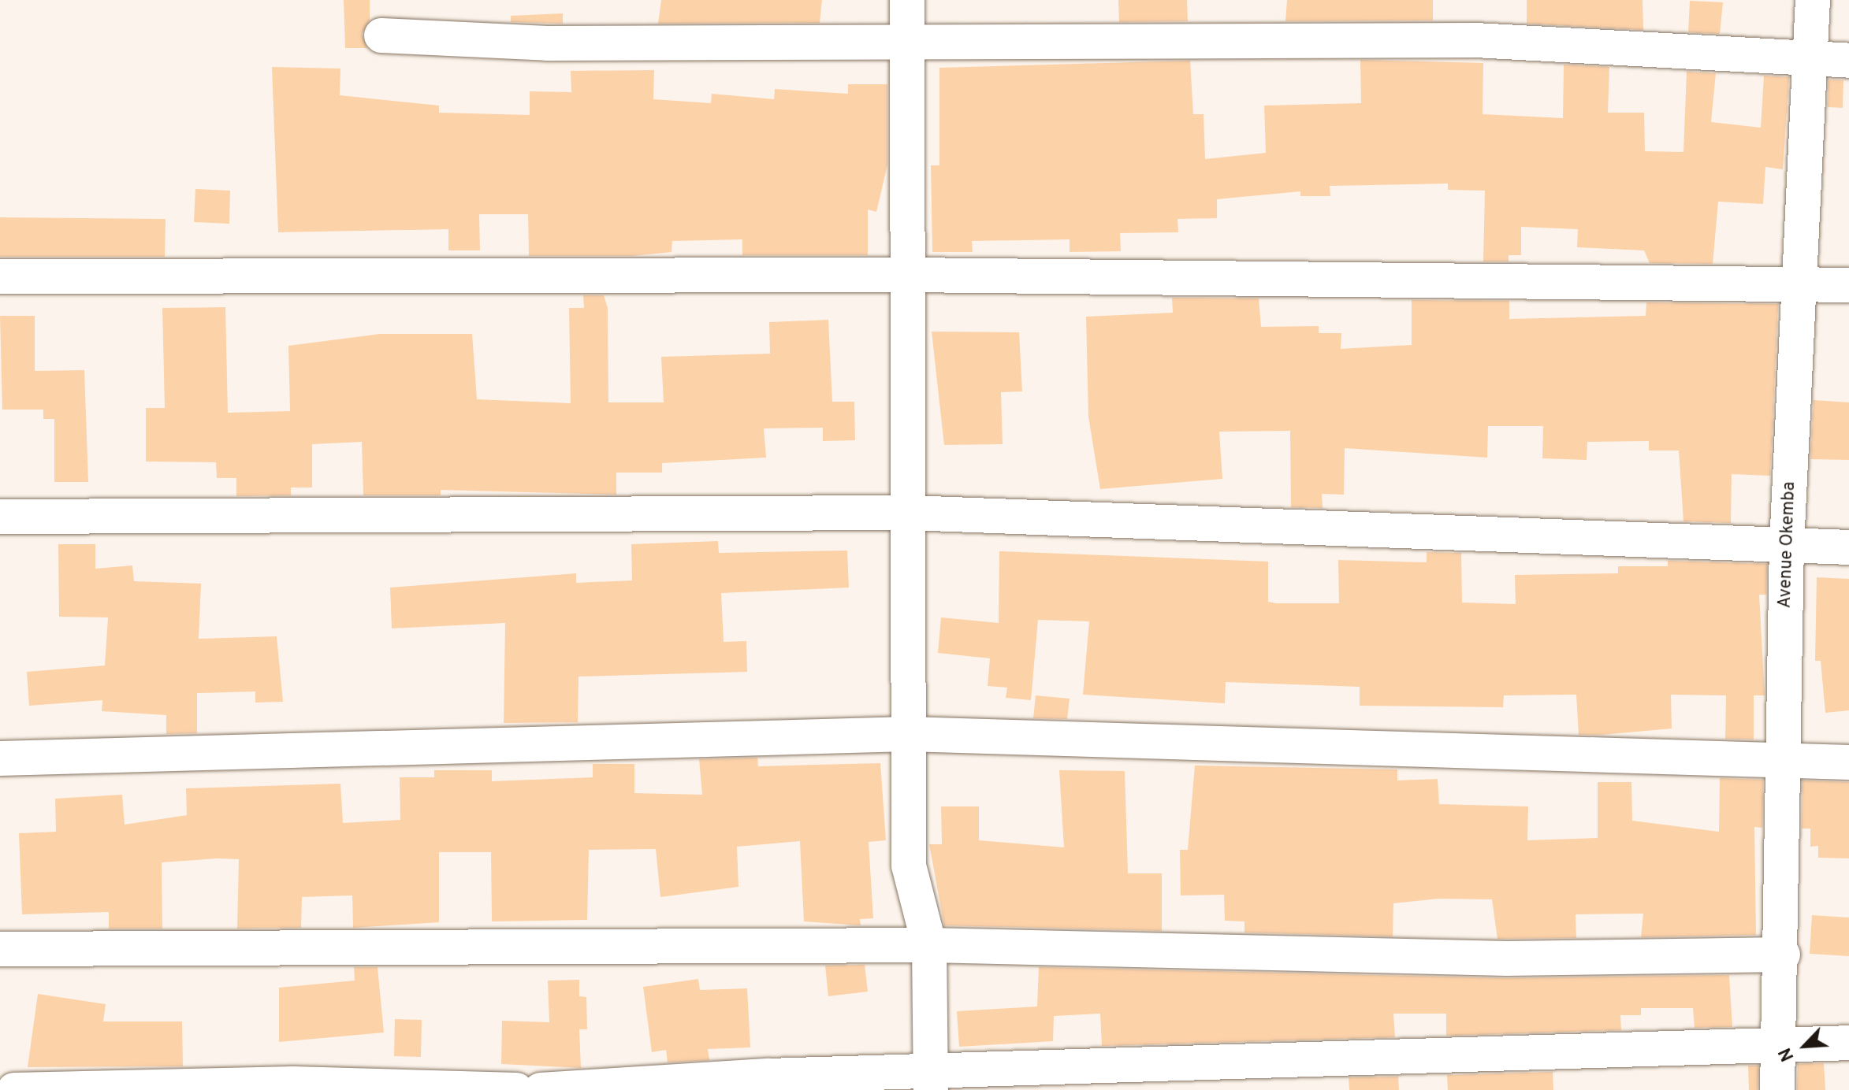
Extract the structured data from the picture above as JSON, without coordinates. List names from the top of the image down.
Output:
{
  "streets": {
    "street": ["Avenue Okemba"]
  },
  "north": "bottom left"
}
